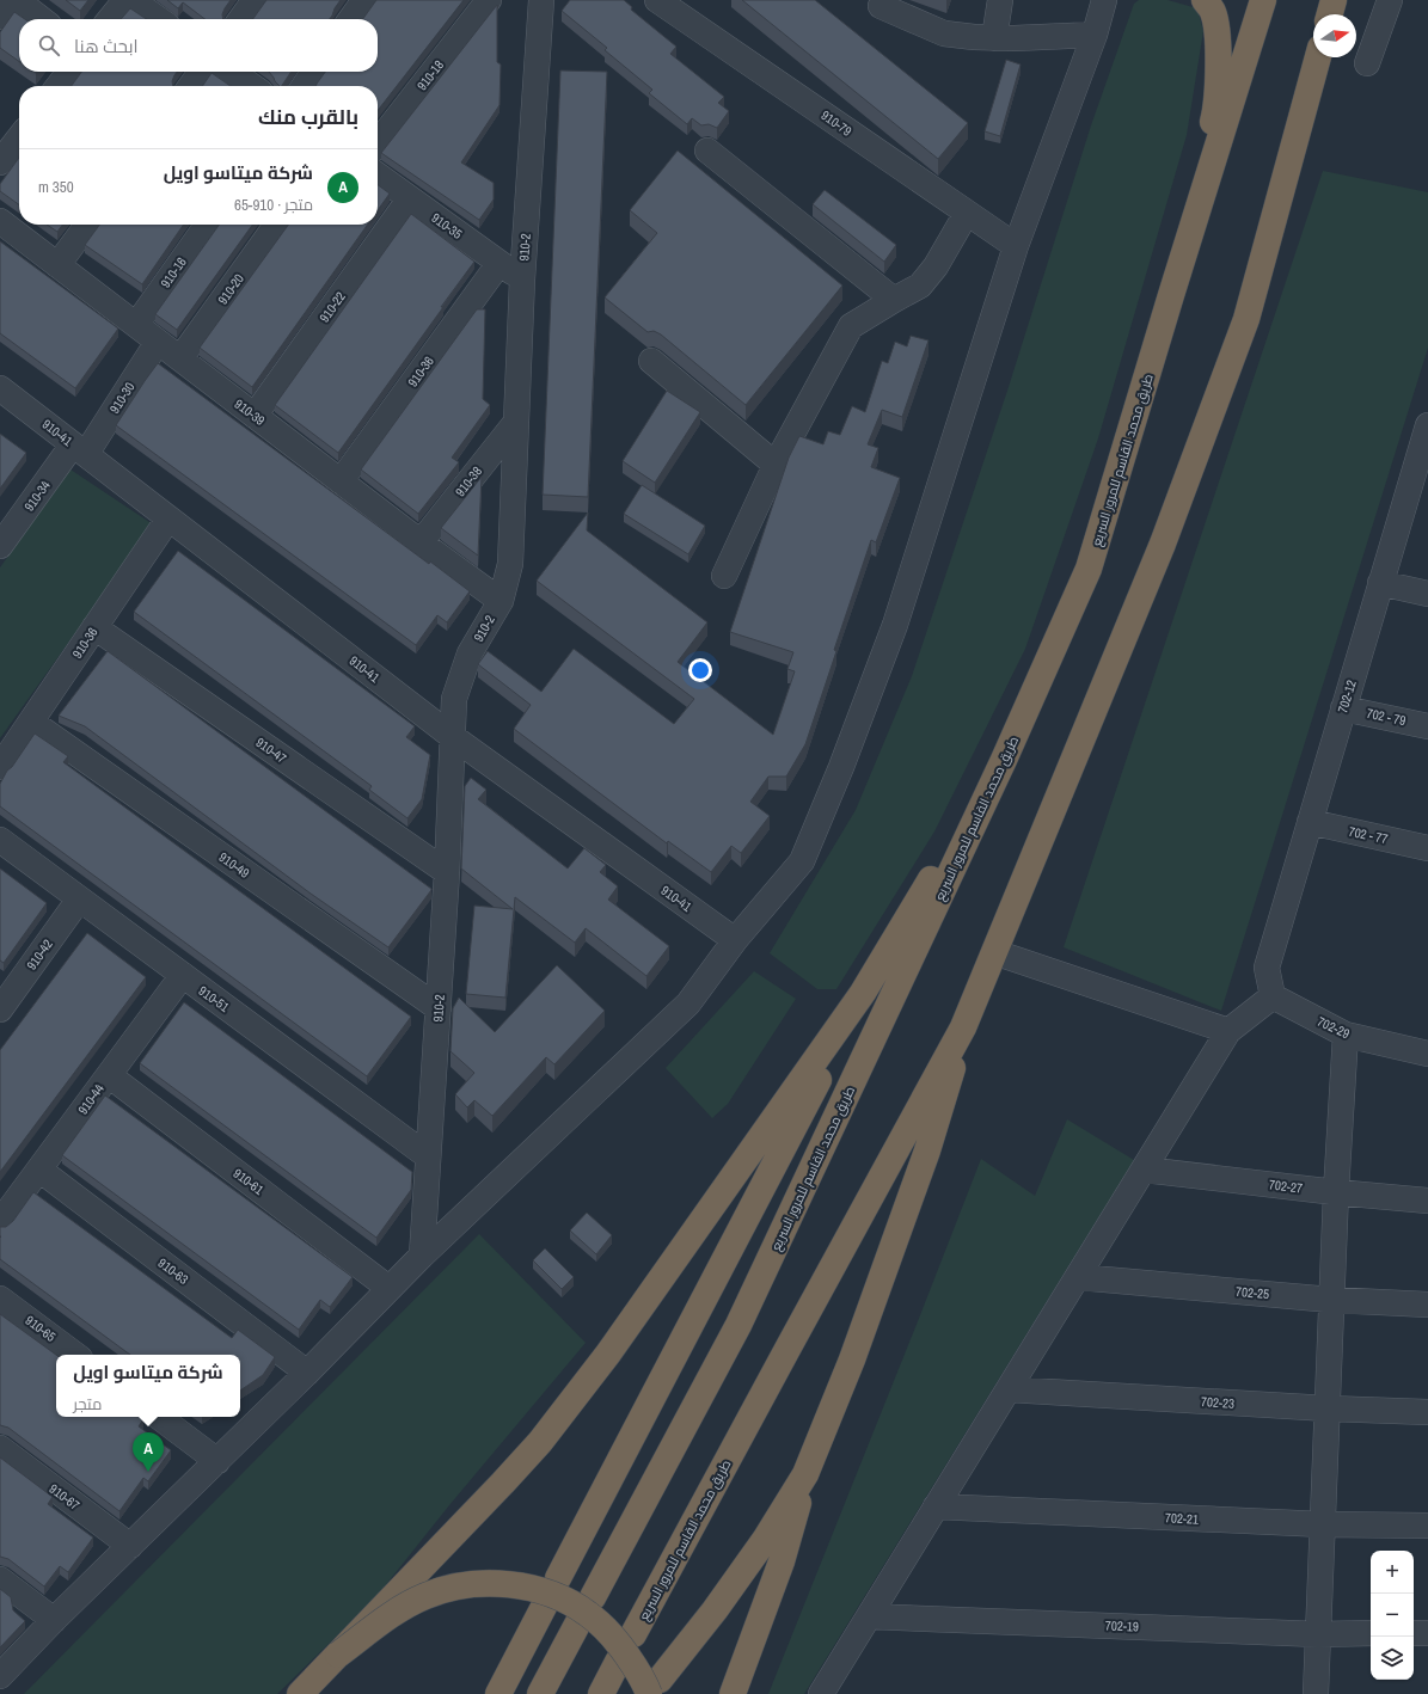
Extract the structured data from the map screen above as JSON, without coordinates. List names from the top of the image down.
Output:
{
  "streets": {
    "highway": ["طريق محمد القاسم للمرور السريع"],
    "street": [
      "910-18",
      "910-79",
      "910-35",
      "910-2",
      "910-16",
      "910-20",
      "910-22",
      "910-36",
      "910-30",
      "910-39",
      "910-41",
      "910-38",
      "910-34",
      "702-12",
      "702 - 79",
      "910-47",
      "702 - 77",
      "910-49",
      "910-42",
      "910-51",
      "702-29",
      "910-44",
      "910-61",
      "702-27",
      "910-63",
      "702-25",
      "910-65",
      "702-23",
      "910-67",
      "702-21",
      "702-19"
    ]
  },
  "crossings": [
    ["910-35", "910-2"],
    ["910-35", "910-22"],
    ["910-35", "910-36"],
    ["910-2", "910-39"],
    ["910-2", "910-41"],
    ["910-2", "910-38"],
    ["910-2", "910-47"],
    ["910-2", "910-49"],
    ["910-2", "910-51"],
    ["910-16", "910-39"],
    ["910-20", "910-39"],
    ["910-22", "910-39"],
    ["910-36", "910-39"],
    ["910-36", "910-41"],
    ["910-36", "910-47"],
    ["910-36", "910-49"],
    ["910-30", "910-39"],
    ["910-30", "910-41"],
    ["910-30", "910-34"],
    ["910-39", "910-38"],
    ["910-41", "910-34"],
    ["702-12", "702 - 79"],
    ["702-12", "702 - 77"],
    ["702-12", "702-29"],
    ["910-42", "910-51"],
    ["910-51", "910-44"],
    ["910-44", "910-61"],
    ["910-44", "910-63"]
  ],
  "north": "right",
  "page": {
    "search": "ابحث هنا",
    "heading": "بالقرب منك",
    "list": [
      {
        "mark": "A",
        "name": "شركة ميتاسو اويل",
        "note": "متجر · 910-65",
        "value": "350 m"
      }
    ],
    "popup": ["شركة ميتاسو اويل", "متجر"],
    "pins": "A",
    "map_buttons": ["+", "−"]
  }
}
